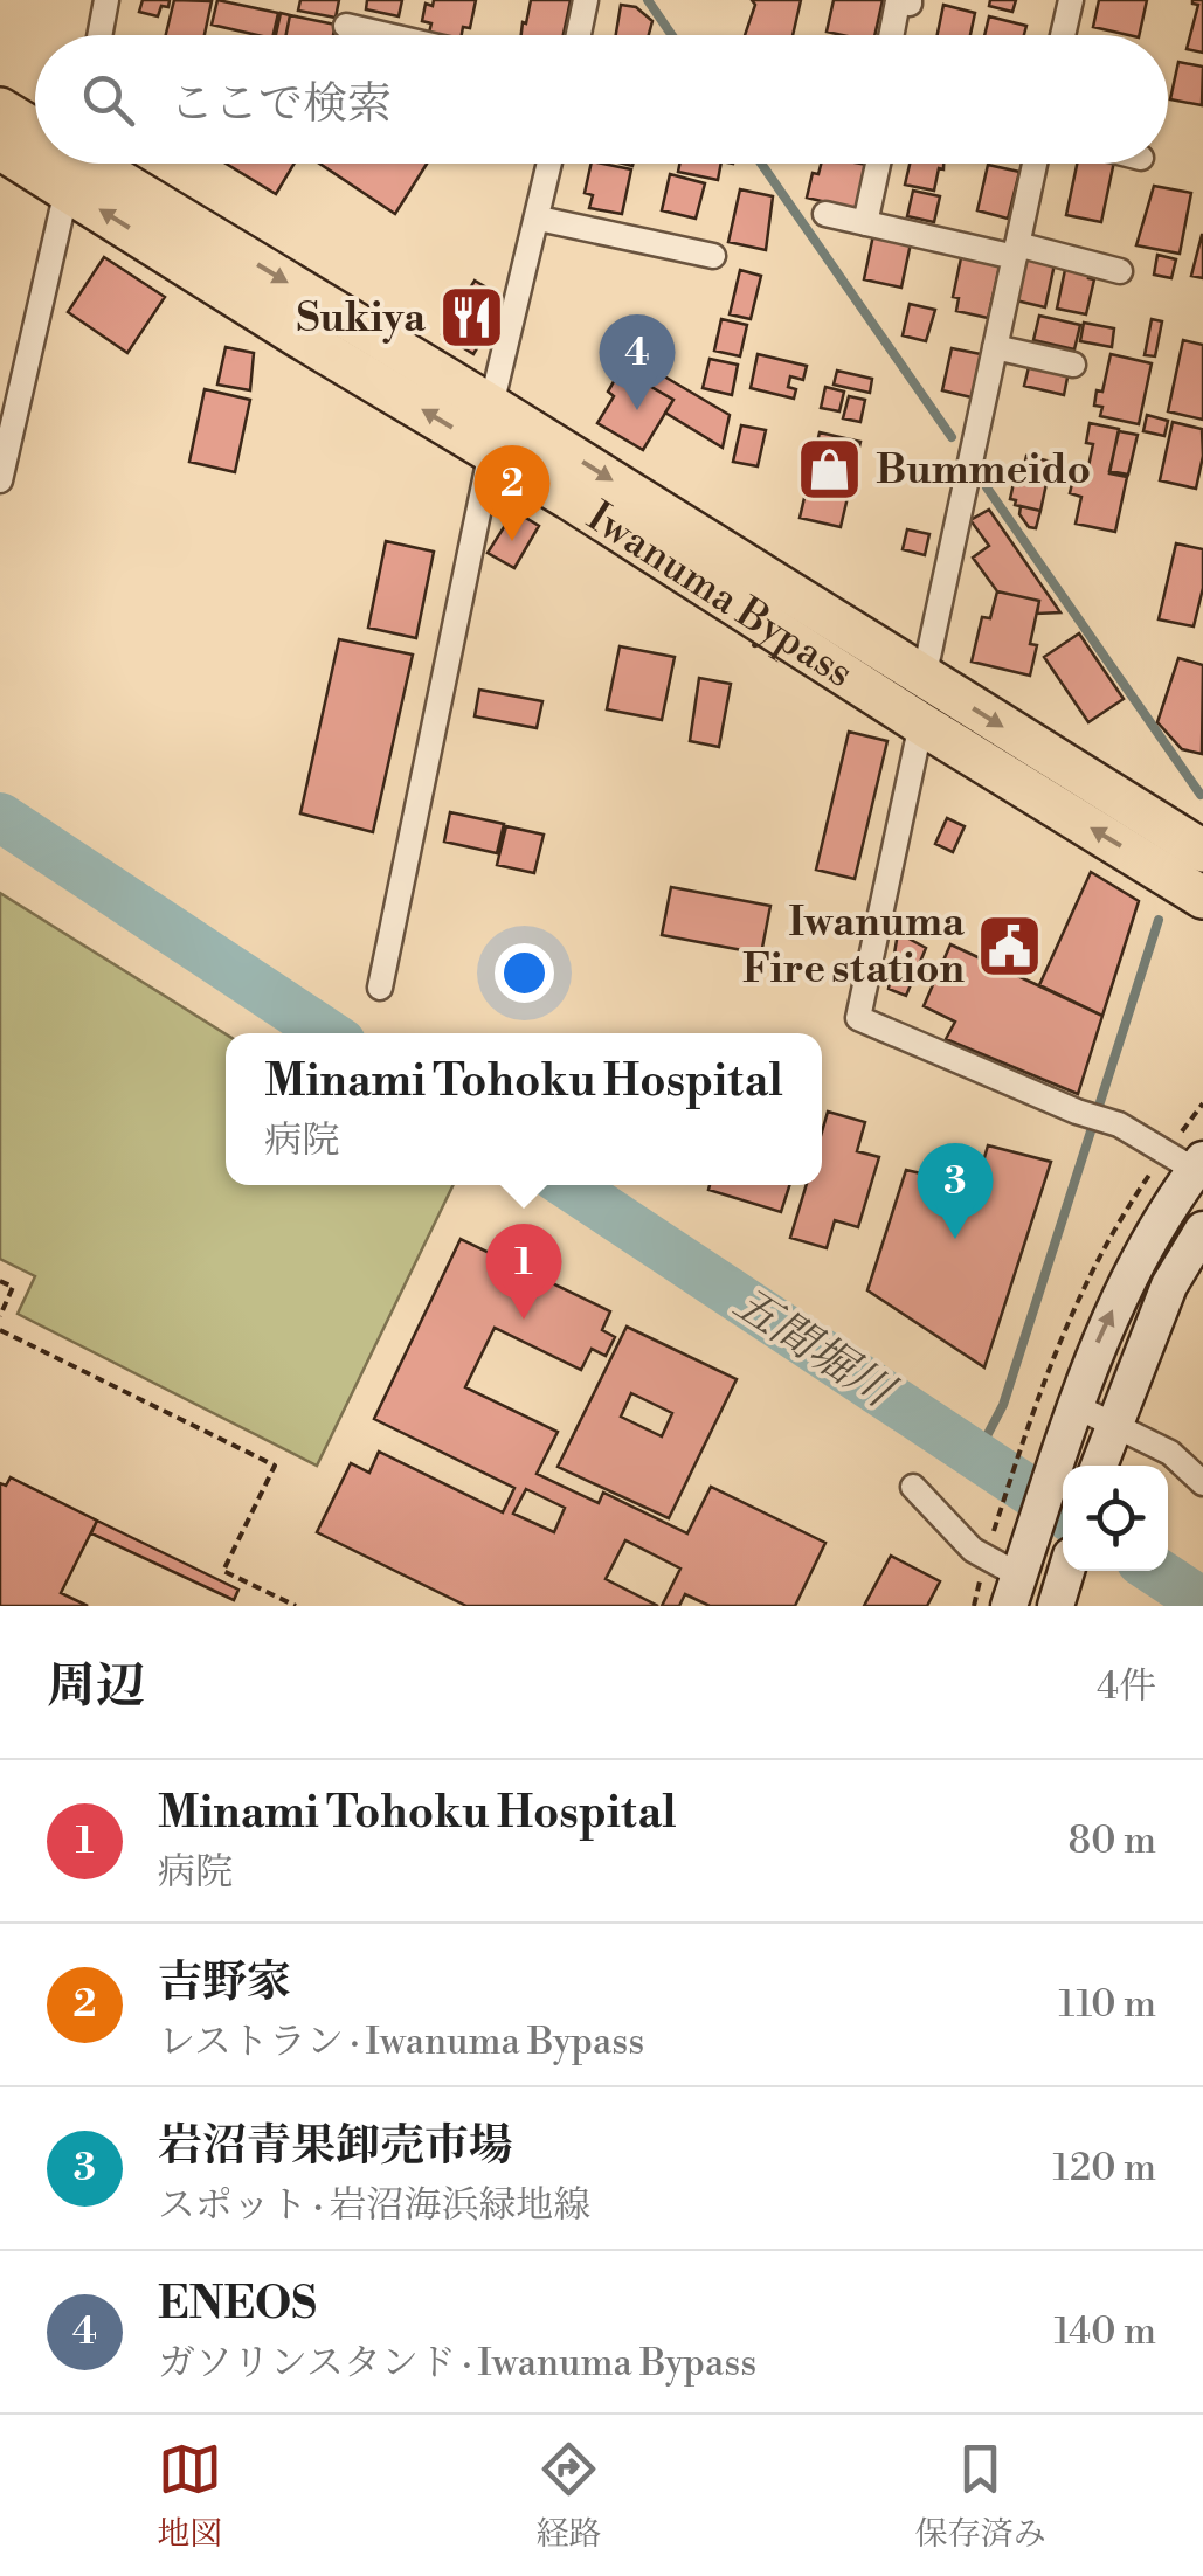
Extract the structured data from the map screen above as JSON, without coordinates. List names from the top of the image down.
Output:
{
  "streets": {
    "highway": ["Iwanuma Bypass"]
  },
  "water": ["五間堀川"],
  "places": {
    "restaurant": ["Sukiya"],
    "shop": ["Bummeido"],
    "public building": ["Iwanuma Fire station"]
  },
  "page": {
    "search": "ここで検索",
    "pins": [
      "4",
      "2",
      "3",
      "1"
    ],
    "popup": ["Minami Tohoku Hospital", "病院"],
    "heading": ["周辺", "4件"],
    "list": [
      {
        "mark": "1",
        "name": "Minami Tohoku Hospital",
        "note": "病院",
        "value": "80 m"
      },
      {
        "mark": "2",
        "name": "吉野家",
        "note": "レストラン · Iwanuma Bypass",
        "value": "110 m"
      },
      {
        "mark": "3",
        "name": "岩沼青果卸売市場",
        "note": "スポット · 岩沼海浜緑地線",
        "value": "120 m"
      },
      {
        "mark": "4",
        "name": "ENEOS",
        "note": "ガソリンスタンド · Iwanuma Bypass",
        "value": "140 m"
      }
    ],
    "nav": ["地図", "経路", "保存済み"]
  }
}
